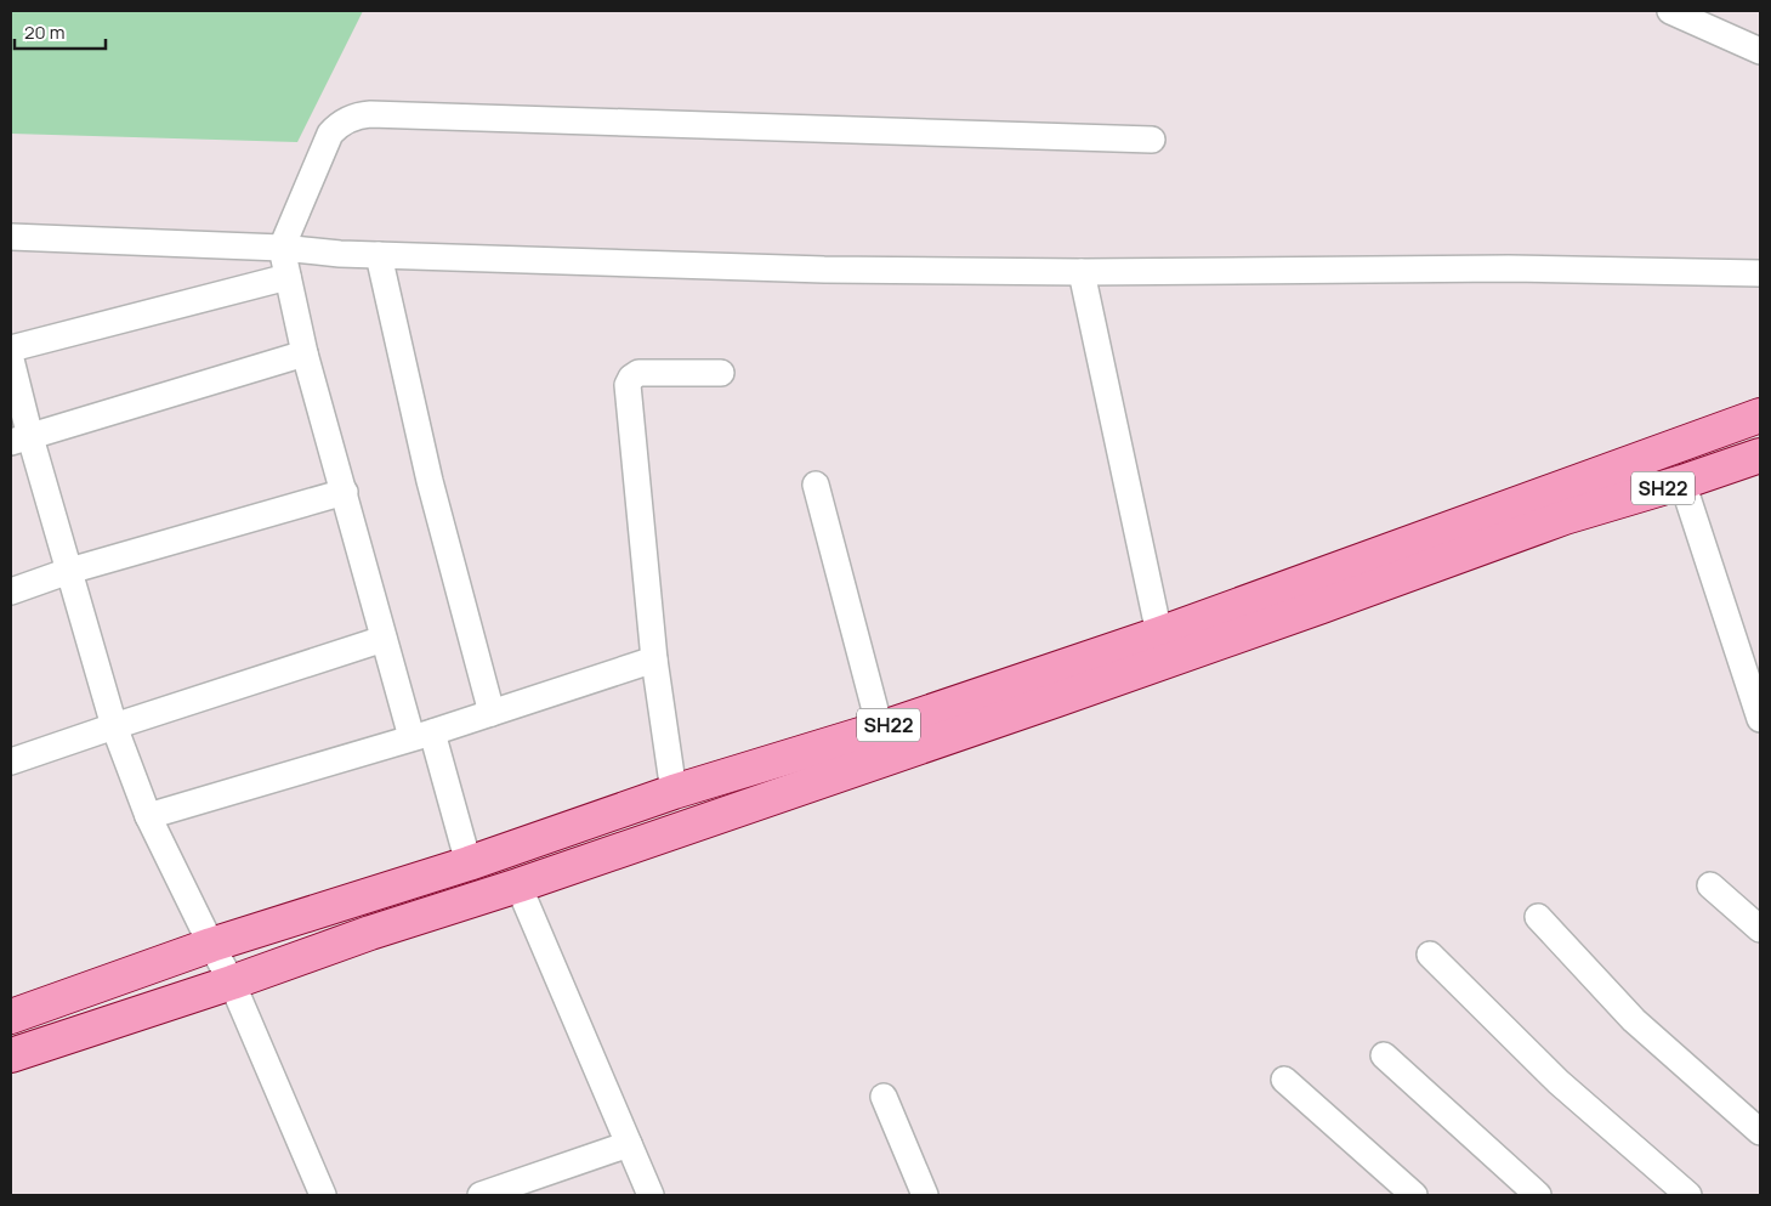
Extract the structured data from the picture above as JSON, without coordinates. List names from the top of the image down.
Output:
{
  "streets": {
    "main road": ["SH22"]
  },
  "scale_bar": "20 m"
}
